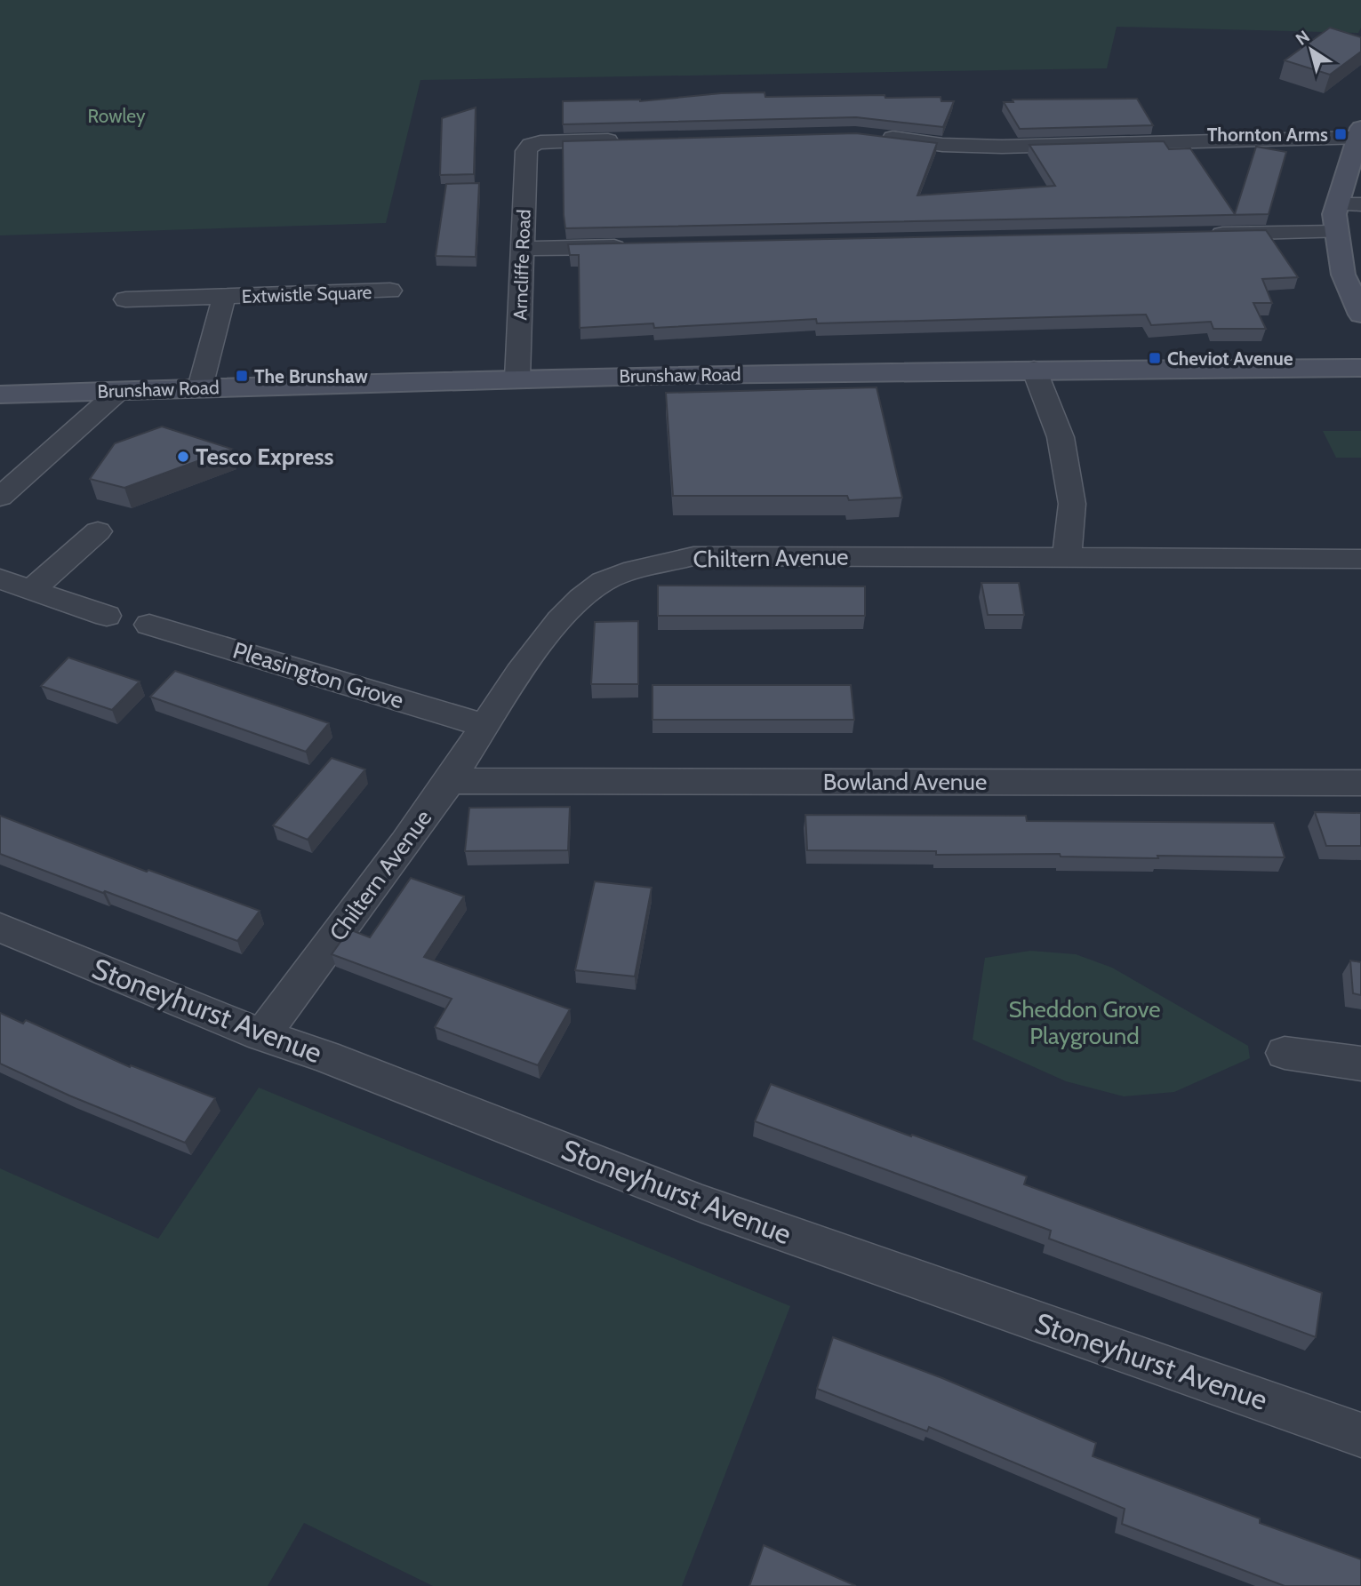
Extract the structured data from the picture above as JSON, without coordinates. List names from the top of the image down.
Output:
{
  "streets": {
    "street": [
      "Arncliffe Road",
      "Extwistle Square",
      "Brunshaw Road",
      "Chiltern Avenue",
      "Pleasington Grove",
      "Bowland Avenue",
      "Stoneyhurst Avenue"
    ]
  },
  "crossings": [
    ["Arncliffe Road", "Brunshaw Road"],
    ["Extwistle Square", "Brunshaw Road"],
    ["Chiltern Avenue", "Pleasington Grove"],
    ["Chiltern Avenue", "Bowland Avenue"],
    ["Chiltern Avenue", "Stoneyhurst Avenue"]
  ],
  "parks": ["Rowley", "Sheddon Grove Playground"],
  "places": {
    "transit": ["Thornton Arms", "Cheviot Avenue", "The Brunshaw"],
    "other": ["Tesco Express"]
  },
  "north": "top left"
}
